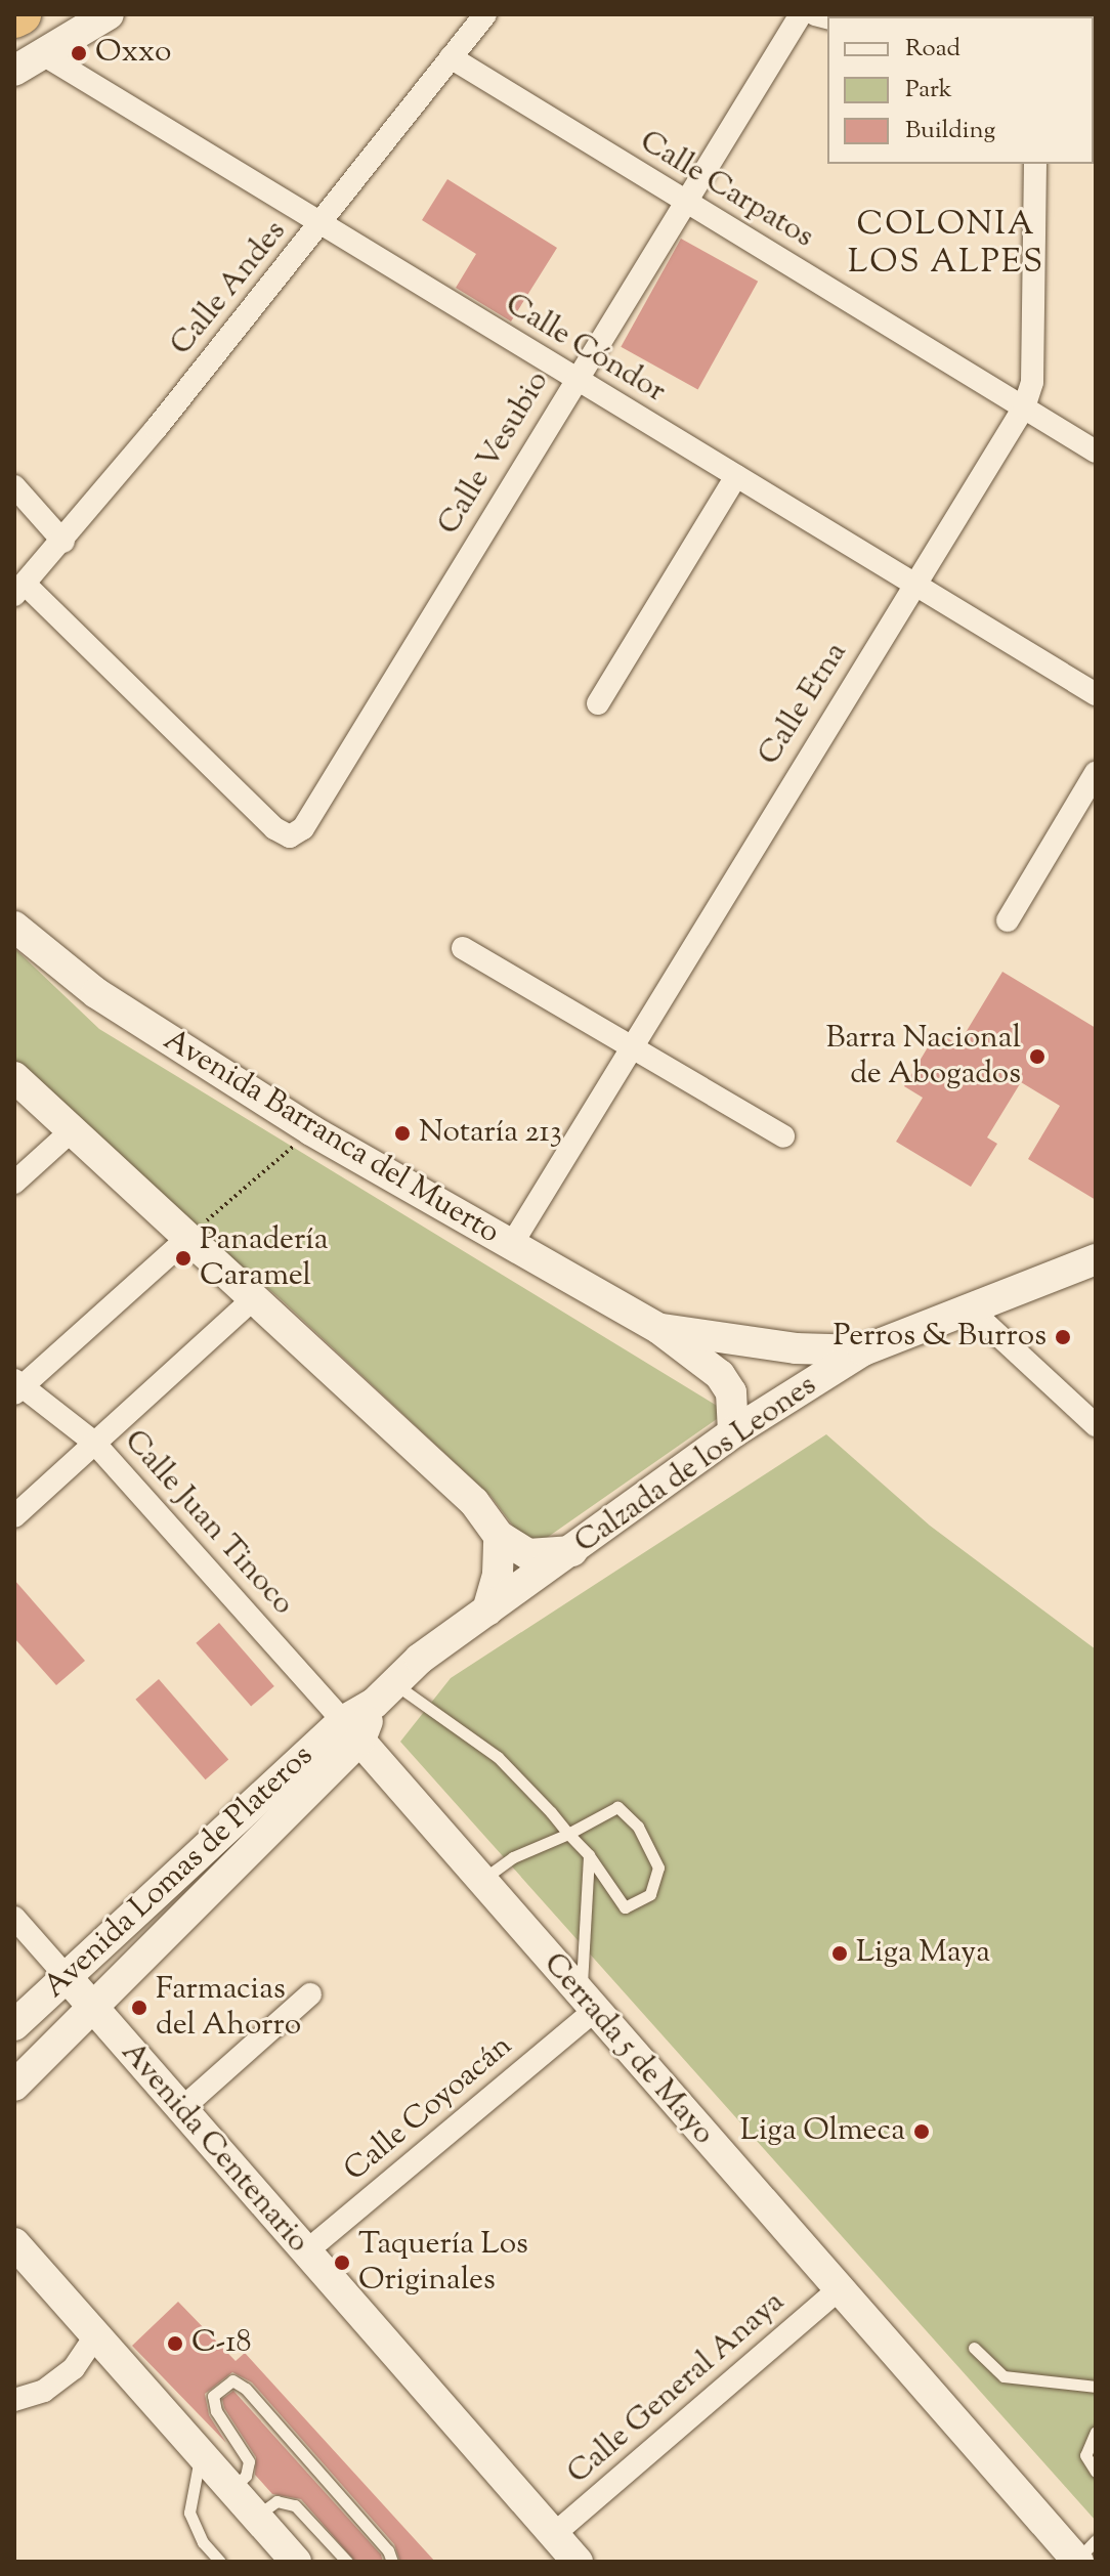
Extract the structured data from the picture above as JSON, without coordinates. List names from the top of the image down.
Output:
{
  "streets": {
    "main road": [
      "Avenida Barranca del Muerto",
      "Calzada de los Leones",
      "Avenida Lomas de Plateros",
      "Cerrada 5 de Mayo",
      "Avenida Centenario"
    ],
    "street": [
      "Calle Carpatos",
      "Calle Andes",
      "Calle Cóndor",
      "Calle Vesubio",
      "Calle Etna",
      "Calle Juan Tinoco",
      "Calle Coyoacán",
      "Calle General Anaya"
    ]
  },
  "crossings": [
    ["Calle Carpatos", "Calle Andes"],
    ["Calle Carpatos", "Calle Vesubio"],
    ["Calle Carpatos", "Calle Etna"],
    ["Calle Andes", "Calle Cóndor"],
    ["Calle Andes", "Calle Vesubio"],
    ["Calle Cóndor", "Calle Vesubio"],
    ["Calle Cóndor", "Calle Etna"],
    ["Calle Etna", "Avenida Barranca del Muerto"],
    ["Avenida Barranca del Muerto", "Calzada de los Leones"],
    ["Calzada de los Leones", "Calle Juan Tinoco"],
    ["Calzada de los Leones", "Avenida Lomas de Plateros"],
    ["Calzada de los Leones", "Cerrada 5 de Mayo"],
    ["Calle Juan Tinoco", "Avenida Lomas de Plateros"],
    ["Calle Juan Tinoco", "Cerrada 5 de Mayo"],
    ["Avenida Lomas de Plateros", "Cerrada 5 de Mayo"],
    ["Avenida Lomas de Plateros", "Avenida Centenario"],
    ["Cerrada 5 de Mayo", "Calle Coyoacán"],
    ["Cerrada 5 de Mayo", "Calle General Anaya"],
    ["Calle Coyoacán", "Avenida Centenario"],
    ["Avenida Centenario", "Calle General Anaya"]
  ],
  "districts": ["COLONIA LOS ALPES"],
  "places": [
    "Oxxo",
    "Barra Nacional de Abogados",
    "Notaría 213",
    "Panadería Caramel",
    "Perros & Burros",
    "Liga Maya",
    "Farmacias del Ahorro",
    "Liga Olmeca",
    "Taquería Los Originales",
    "C-18"
  ],
  "legend": ["Road", "Park", "Building"]
}
